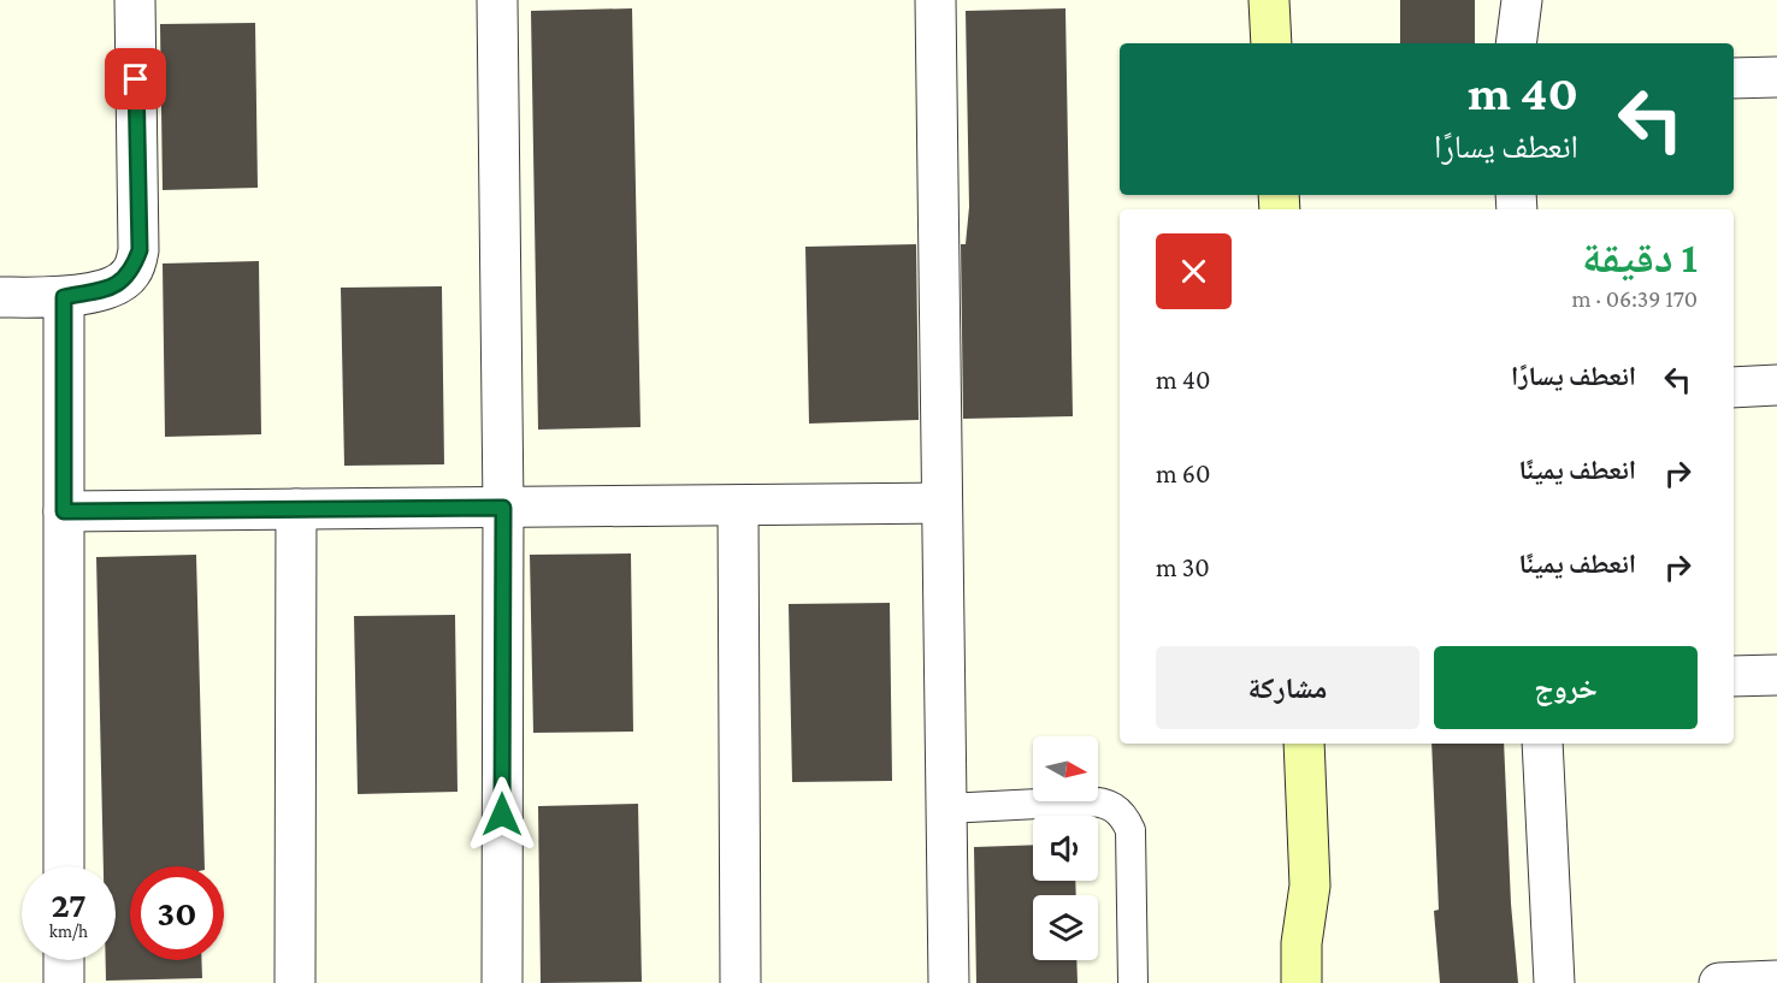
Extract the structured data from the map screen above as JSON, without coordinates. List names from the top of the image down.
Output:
{
  "north": "right",
  "page": {
    "turn": ["40 m", "انعطف يسارًا"],
    "heading": ["1 دقيقة", "170 m · 06:39"],
    "list": [
      {
        "name": "انعطف يسارًا",
        "value": "40 m"
      },
      {
        "name": "انعطف يمينًا",
        "value": "60 m"
      },
      {
        "name": "انعطف يمينًا",
        "value": "30 m"
      }
    ],
    "buttons": ["خروج", "مشاركة"],
    "speed": "27 km/h",
    "limit": "30"
  }
}
